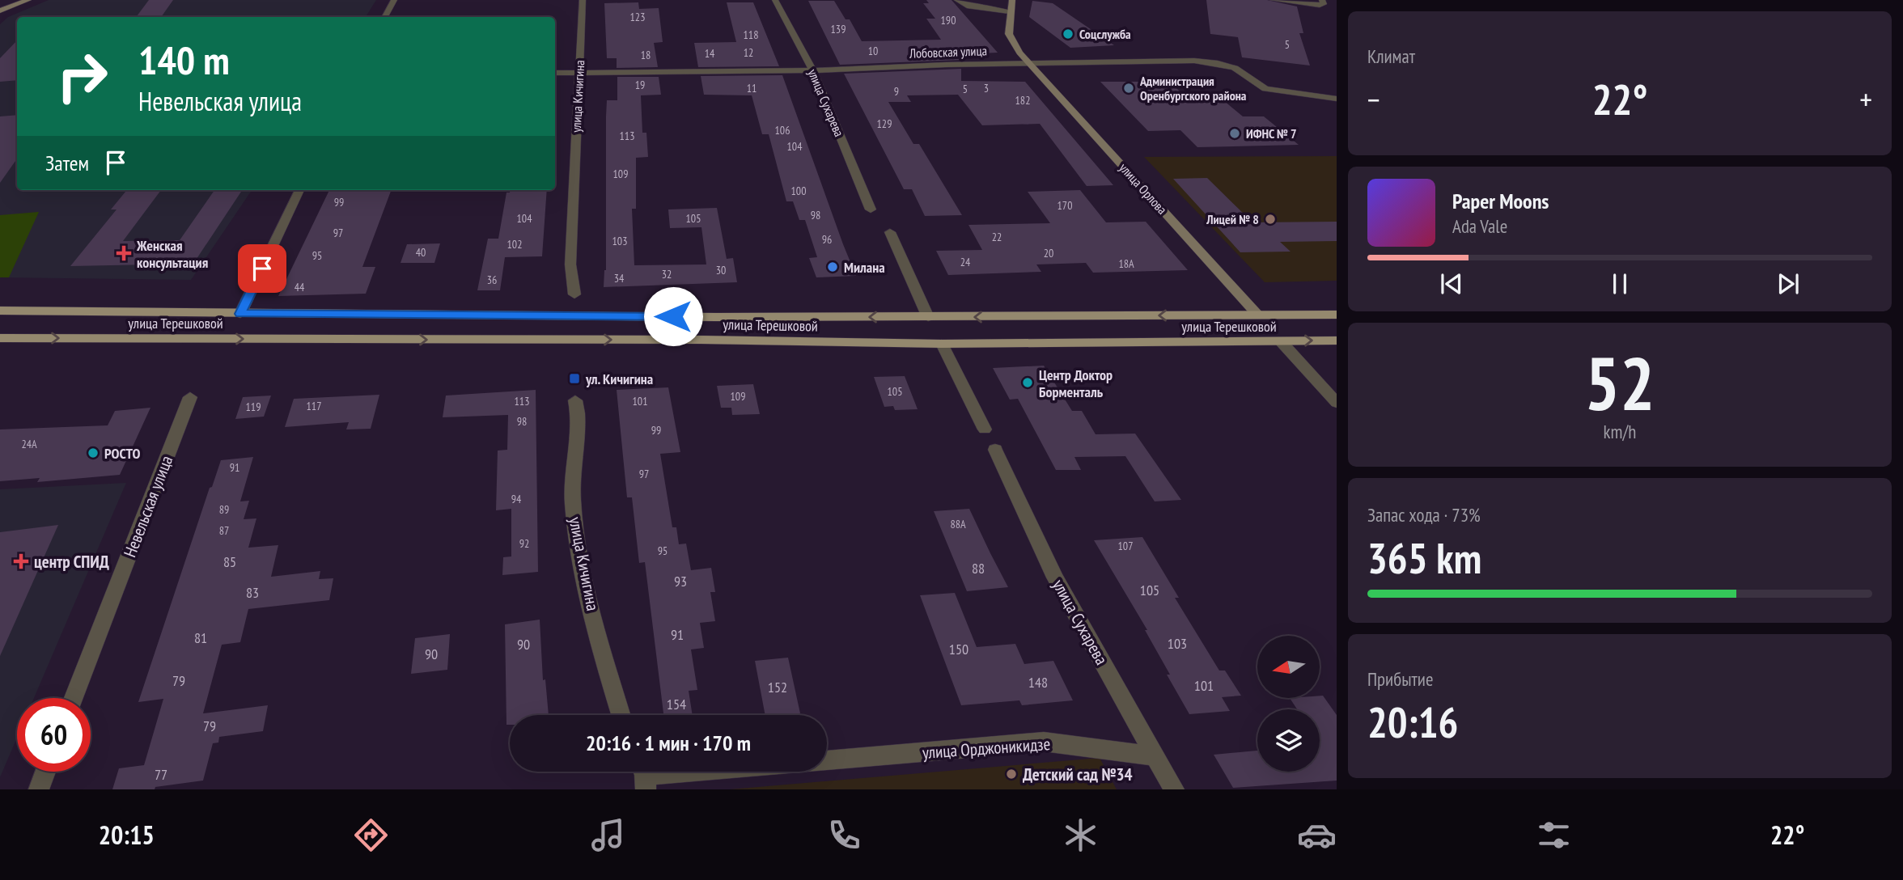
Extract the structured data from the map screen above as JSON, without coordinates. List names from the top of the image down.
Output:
{
  "streets": {
    "main road": ["улица Орлова", "улица Терешковой"],
    "street": [
      "Лобовская улица",
      "улица Кичигина",
      "улица Сухарева",
      "Невельская улица",
      "улица Орджоникидзе"
    ]
  },
  "crossings": [
    ["Лобовская улица", "улица Кичигина"],
    ["Лобовская улица", "улица Сухарева"],
    ["Лобовская улица", "улица Орлова"],
    ["улица Сухарева", "улица Орджоникидзе"],
    ["улица Орлова", "улица Терешковой"]
  ],
  "places": {
    "other": [
      "Соцслужба",
      "Администрация Оренбургского района",
      "ИФНС № 7",
      "Лицей № 8",
      "Милана",
      "Центр Доктор Борменталь",
      "РОСТО",
      "Детский сад №34"
    ],
    "health": ["Женская консультация", "центр СПИД"],
    "transit": ["ул. Кичигина"]
  },
  "house_numbers": [
    "123",
    "190",
    "139",
    "118",
    "5",
    "10",
    "12",
    "14",
    "18",
    "19",
    "11",
    "3",
    "5",
    "9",
    "182",
    "129",
    "106",
    "113",
    "104",
    "109",
    "100",
    "99",
    "170",
    "98",
    "104",
    "105",
    "97",
    "22",
    "96",
    "103",
    "102",
    "40",
    "20",
    "95",
    "24",
    "18А",
    "30",
    "32",
    "34",
    "36",
    "44",
    "105",
    "109",
    "113",
    "101",
    "117",
    "119",
    "98",
    "99",
    "24А",
    "91",
    "97",
    "94",
    "89",
    "88А",
    "87",
    "92",
    "107",
    "95",
    "85",
    "88",
    "93",
    "105",
    "83",
    "91",
    "81",
    "103",
    "90",
    "150",
    "90",
    "79",
    "148",
    "101",
    "152",
    "154",
    "79",
    "77"
  ],
  "north": "left",
  "page": {
    "tile": [
      "Климат",
      ["52", "km/h"],
      ["Запас хода · 73%", "365 km"],
      ["Прибытие", "20:16"]
    ],
    "turn": ["140 m", "Невельская улица"],
    "heat": ["−", "22°", "+"],
    "then": "Затем",
    "song": ["Paper Moons", "Ada Vale"],
    "limit": "60",
    "trip": "20:16 · 1 мин · 170 m",
    "tabs": ["20:15", "22°"]
  }
}
